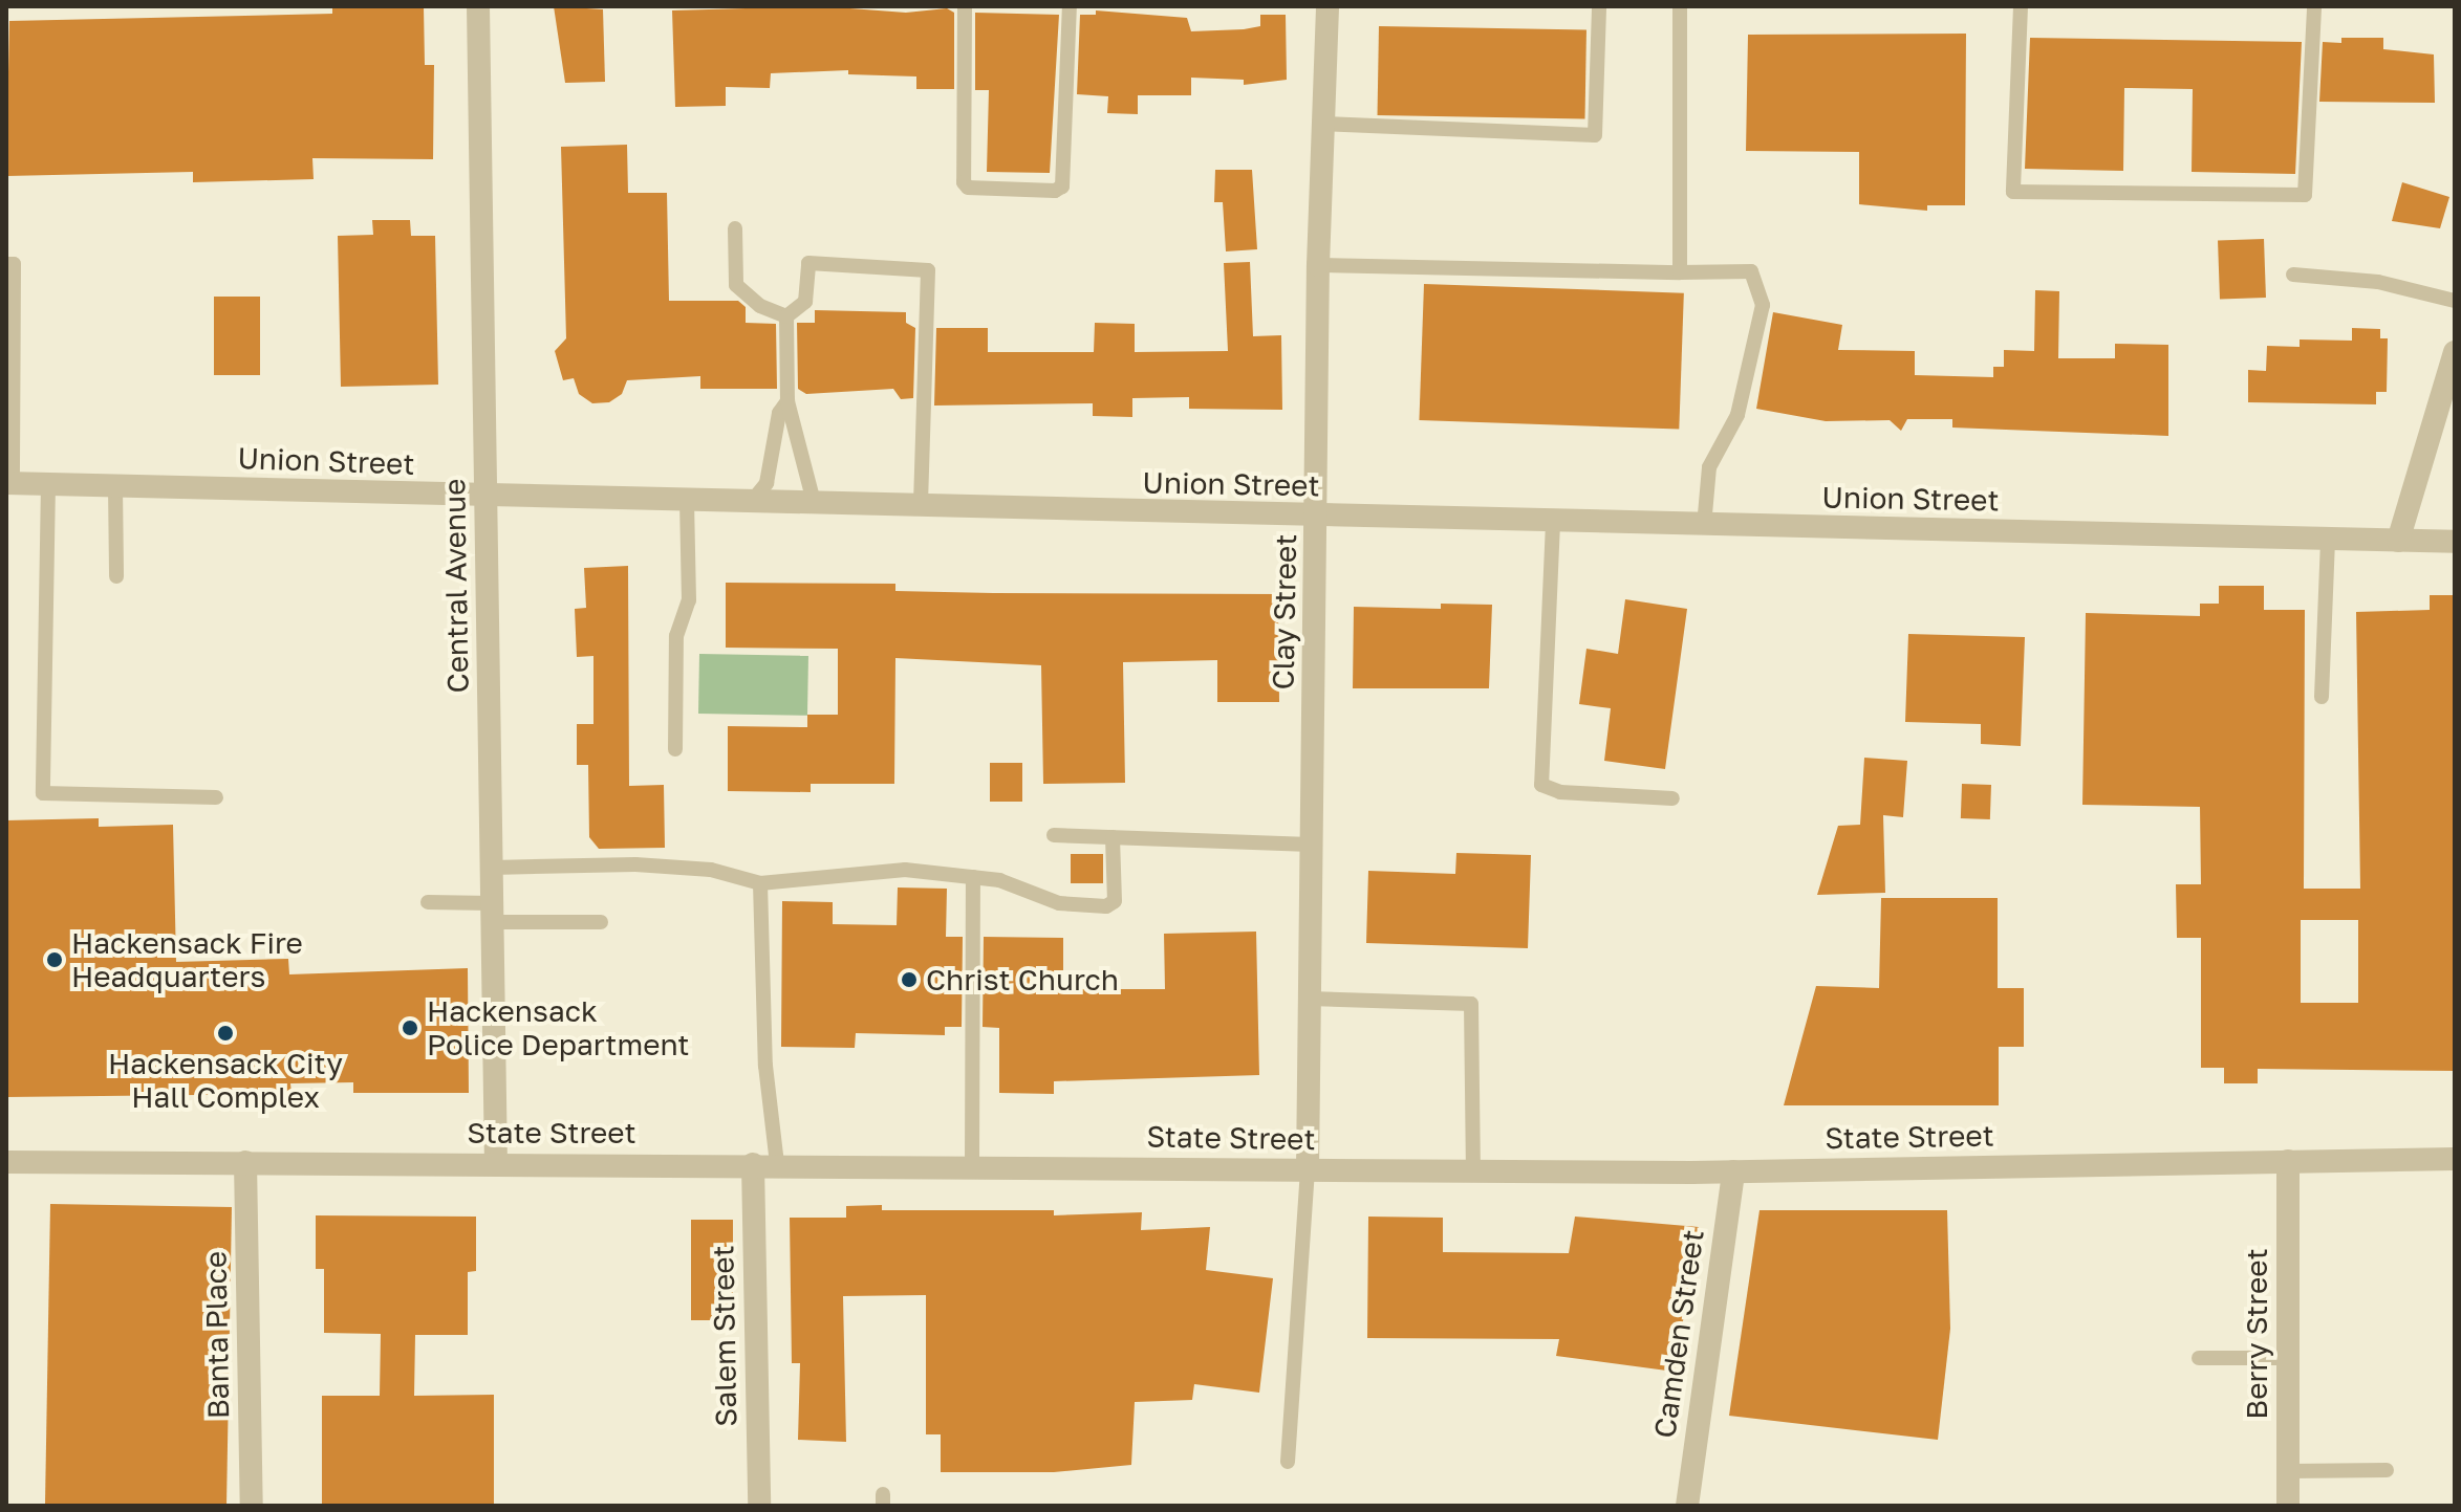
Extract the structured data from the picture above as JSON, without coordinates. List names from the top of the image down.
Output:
{
  "streets": {
    "street": [
      "Union Street",
      "Central Avenue",
      "Clay Street",
      "State Street",
      "Camden Street",
      "Berry Street",
      "Banta Place",
      "Salem Street"
    ]
  },
  "crossings": [
    ["Union Street", "Central Avenue"],
    ["Union Street", "Clay Street"],
    ["Central Avenue", "State Street"],
    ["Clay Street", "State Street"],
    ["State Street", "Camden Street"],
    ["State Street", "Berry Street"],
    ["State Street", "Banta Place"],
    ["State Street", "Salem Street"]
  ],
  "places": [
    "Hackensack Fire Headquarters",
    "Christ Church",
    "Hackensack Police Department",
    "Hackensack City Hall Complex"
  ]
}
